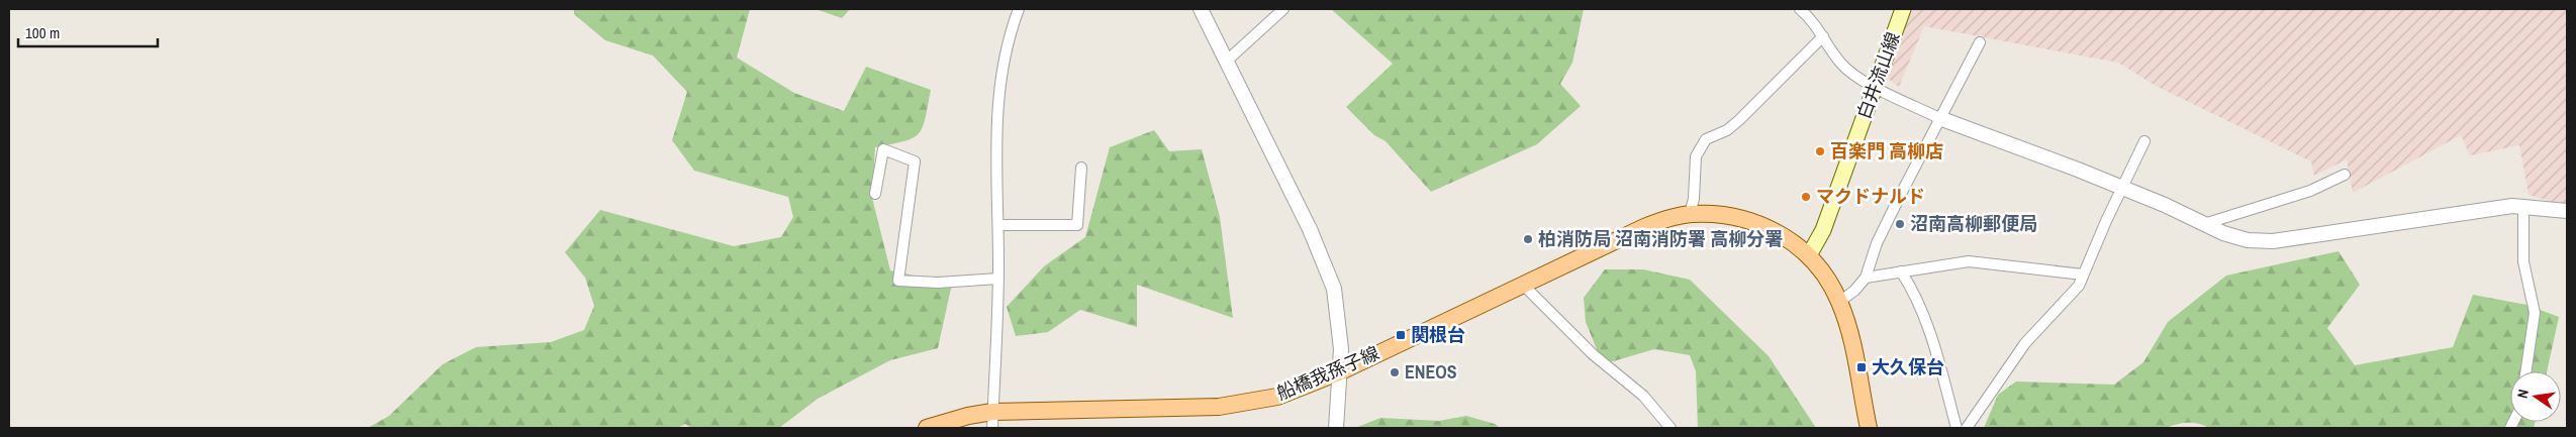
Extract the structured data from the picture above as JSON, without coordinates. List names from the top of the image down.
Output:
{
  "streets": {
    "main road": ["白井流山線", "船橋我孫子線"]
  },
  "crossings": [
    ["白井流山線", "船橋我孫子線"]
  ],
  "places": {
    "other": [
      "百楽門 高柳店",
      "マクドナルド",
      "沼南高柳郵便局",
      "柏消防局 沼南消防署 高柳分署",
      "ENEOS"
    ],
    "transit": ["関根台", "大久保台"]
  },
  "scale_bar": "100 m",
  "north": "left"
}
